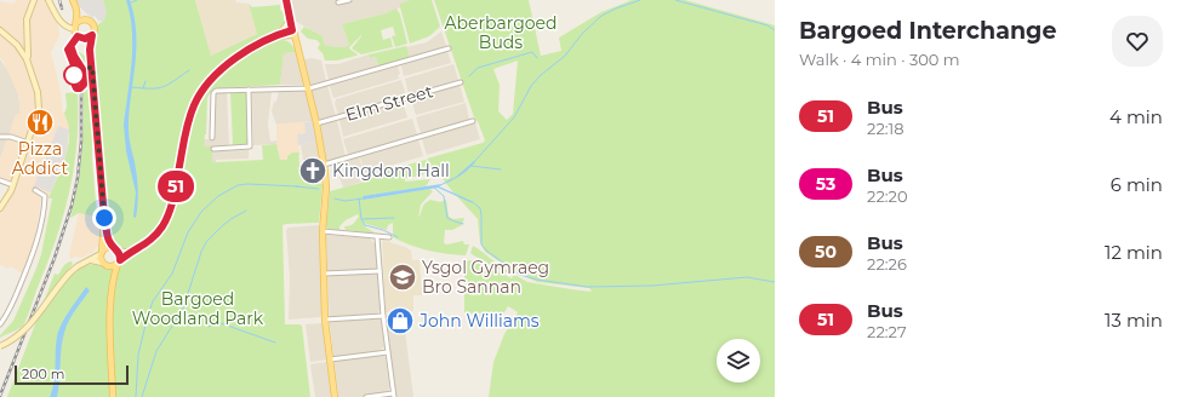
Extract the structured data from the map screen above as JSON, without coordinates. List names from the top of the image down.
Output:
{
  "streets": {
    "street": ["Elm Street"]
  },
  "parks": ["Aberbargoed Buds", "Bargoed Woodland Park"],
  "places": {
    "restaurant": ["Pizza Addict"],
    "church": ["Kingdom Hall"],
    "school or university": ["Ysgol Gymraeg Bro Sannan"],
    "shop": ["John Williams"]
  },
  "lines": ["bus line 51"],
  "scale_bar": "200 m",
  "page": {
    "on_map": "51",
    "heading": ["Bargoed Interchange", "Walk · 4 min · 300 m"],
    "list": [
      {
        "mark": "51",
        "name": "Bus",
        "note": "22:18",
        "value": "4 min"
      },
      {
        "mark": "53",
        "name": "Bus",
        "note": "22:20",
        "value": "6 min"
      },
      {
        "mark": "50",
        "name": "Bus",
        "note": "22:26",
        "value": "12 min"
      },
      {
        "mark": "51",
        "name": "Bus",
        "note": "22:27",
        "value": "13 min"
      }
    ],
    "scale": "200 m"
  }
}
